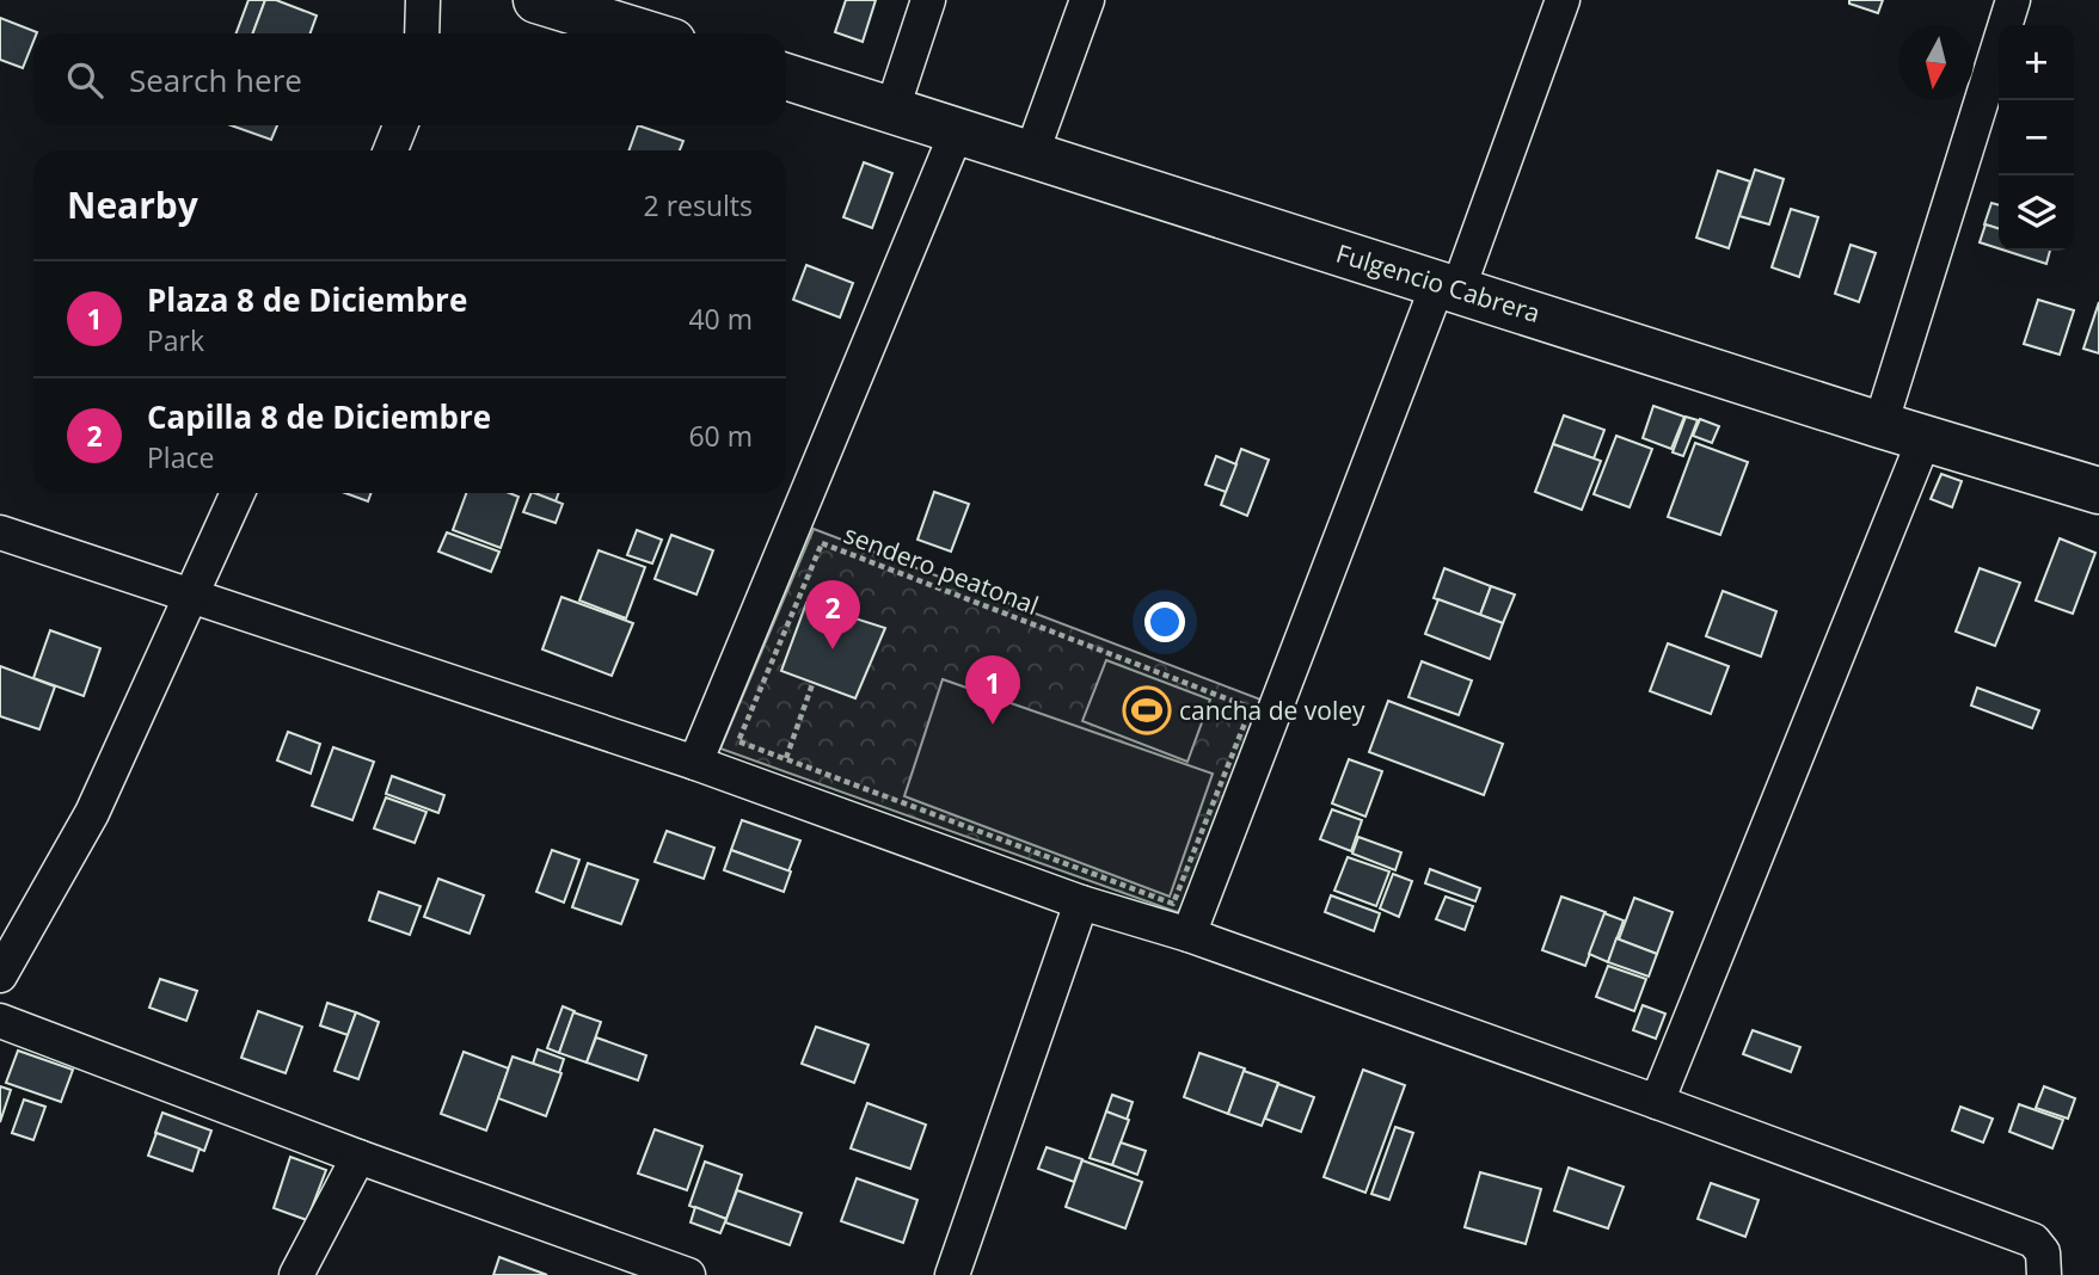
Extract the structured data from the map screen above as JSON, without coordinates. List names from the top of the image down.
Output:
{
  "streets": {
    "main road": ["Fulgencio Cabrera"],
    "path": ["sendero peatonal"]
  },
  "places": {
    "sports": ["cancha de voley"]
  },
  "north": "bottom",
  "page": {
    "map_buttons": ["+", "−"],
    "search": "Search here",
    "heading": ["Nearby", "2 results"],
    "list": [
      {
        "mark": "1",
        "name": "Plaza 8 de Diciembre",
        "note": "Park",
        "value": "40 m"
      },
      {
        "mark": "2",
        "name": "Capilla 8 de Diciembre",
        "note": "Place",
        "value": "60 m"
      }
    ],
    "pins": ["2", "1"]
  }
}
